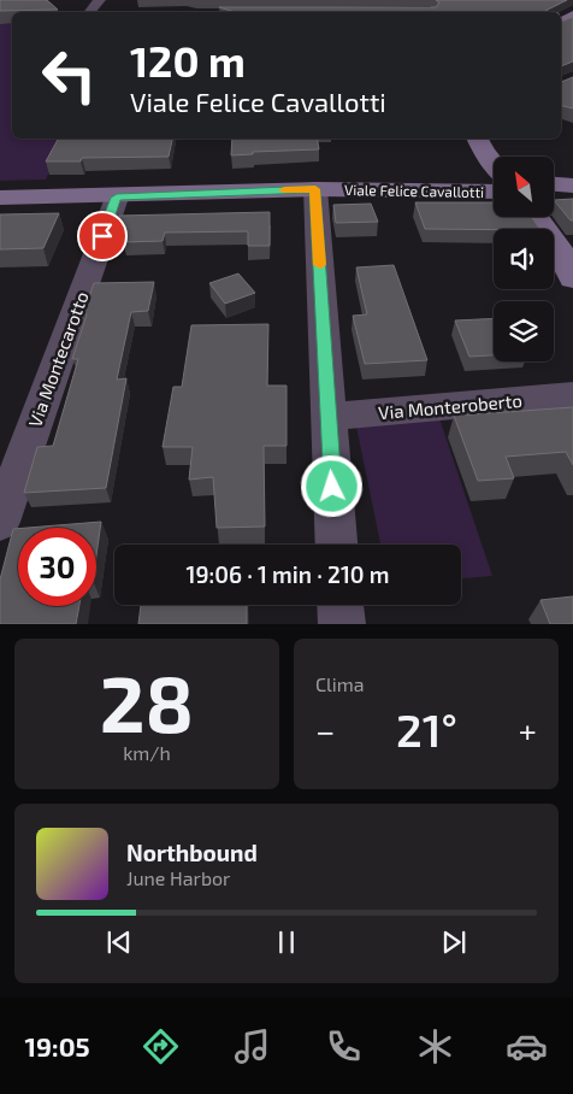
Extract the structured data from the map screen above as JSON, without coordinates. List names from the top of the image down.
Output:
{
  "streets": {
    "main road": ["Viale Felice Cavallotti"],
    "street": ["Via Montecarotto", "Via Monteroberto"]
  },
  "crossings": [
    ["Viale Felice Cavallotti", "Via Montecarotto"]
  ],
  "north": "top left",
  "page": {
    "turn": ["120 m", "Viale Felice Cavallotti"],
    "limit": "30",
    "trip": "19:06 · 1 min · 210 m",
    "tile": [
      ["28", "km/h"],
      "Clima"
    ],
    "heat": ["−", "21°", "+"],
    "song": ["Northbound", "June Harbor"],
    "tabs": "19:05"
  }
}
